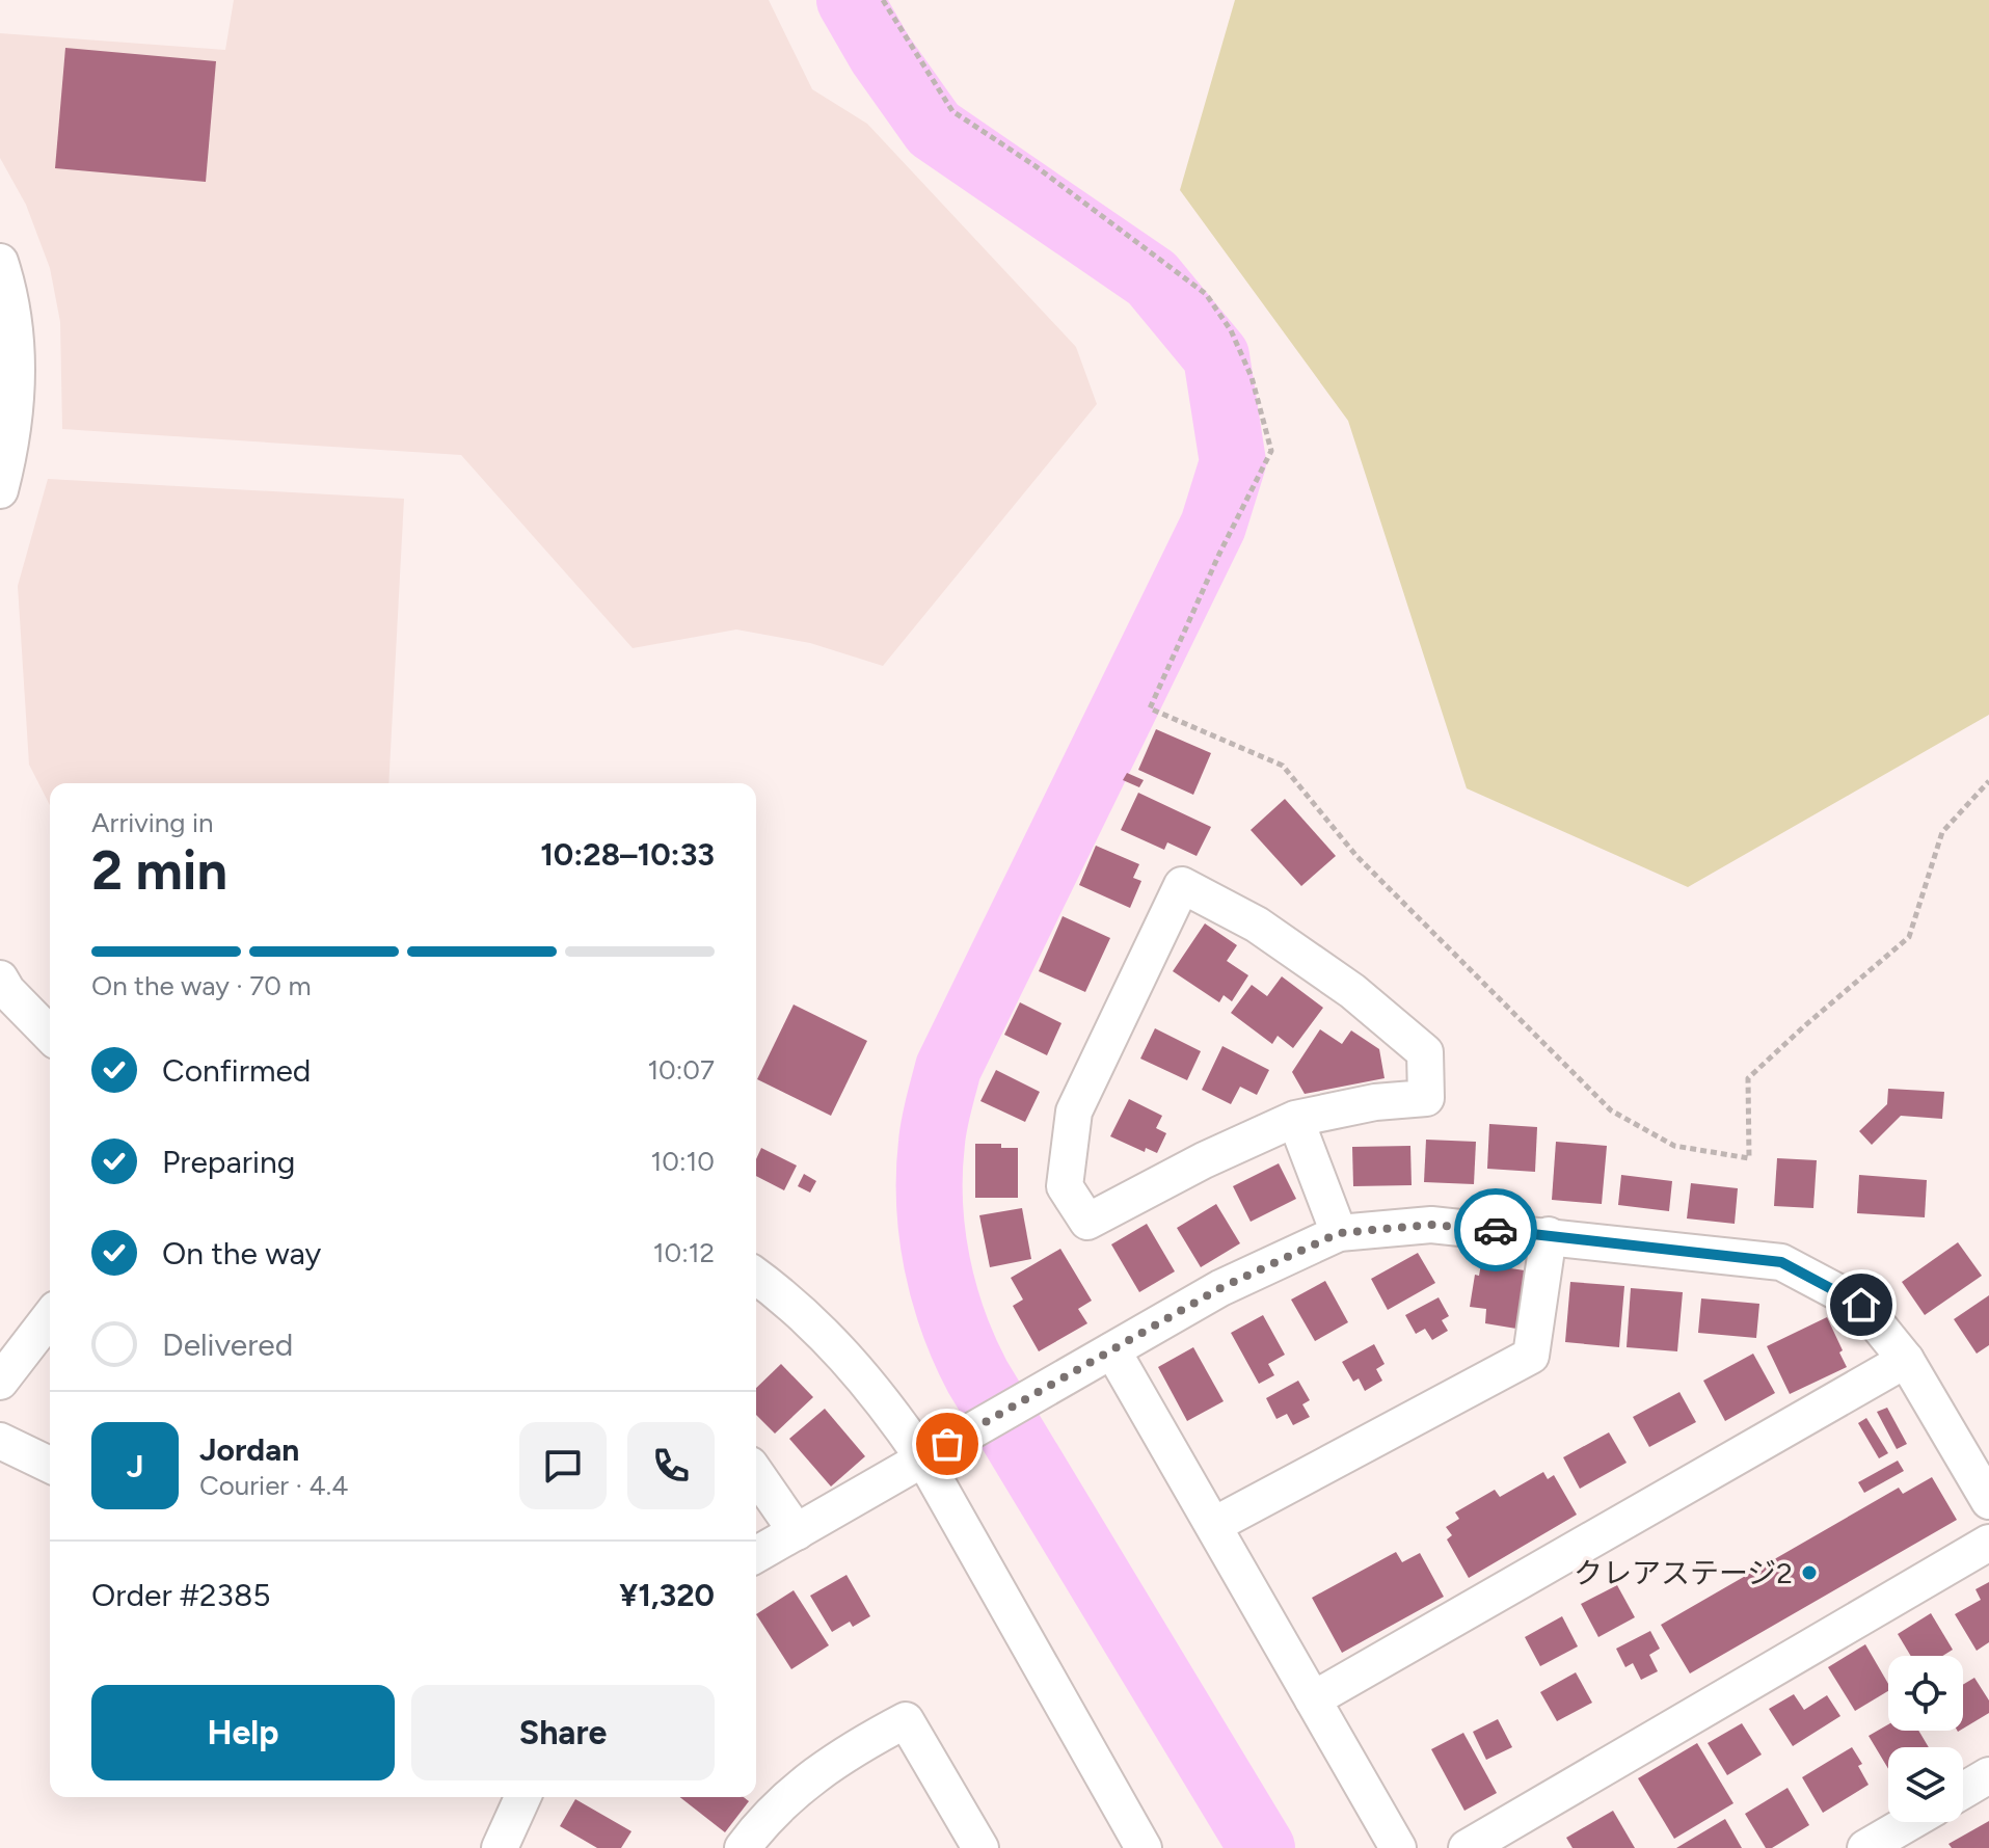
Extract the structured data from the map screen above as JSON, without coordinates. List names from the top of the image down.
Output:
{
  "places": ["クレアステージ2"],
  "page": {
    "heading": ["2 min", "Arriving in", "10:28–10:33"],
    "panel": [
      "Jordan",
      "Courier · 4.4",
      "Order #2385",
      "¥1,320"
    ],
    "bar": "On the way · 70 m",
    "list": [
      ["Confirmed", "10:07"],
      ["Preparing", "10:10"],
      ["On the way", "10:12"],
      "Delivered"
    ],
    "round": "J",
    "buttons": ["Help", "Share"]
  }
}
